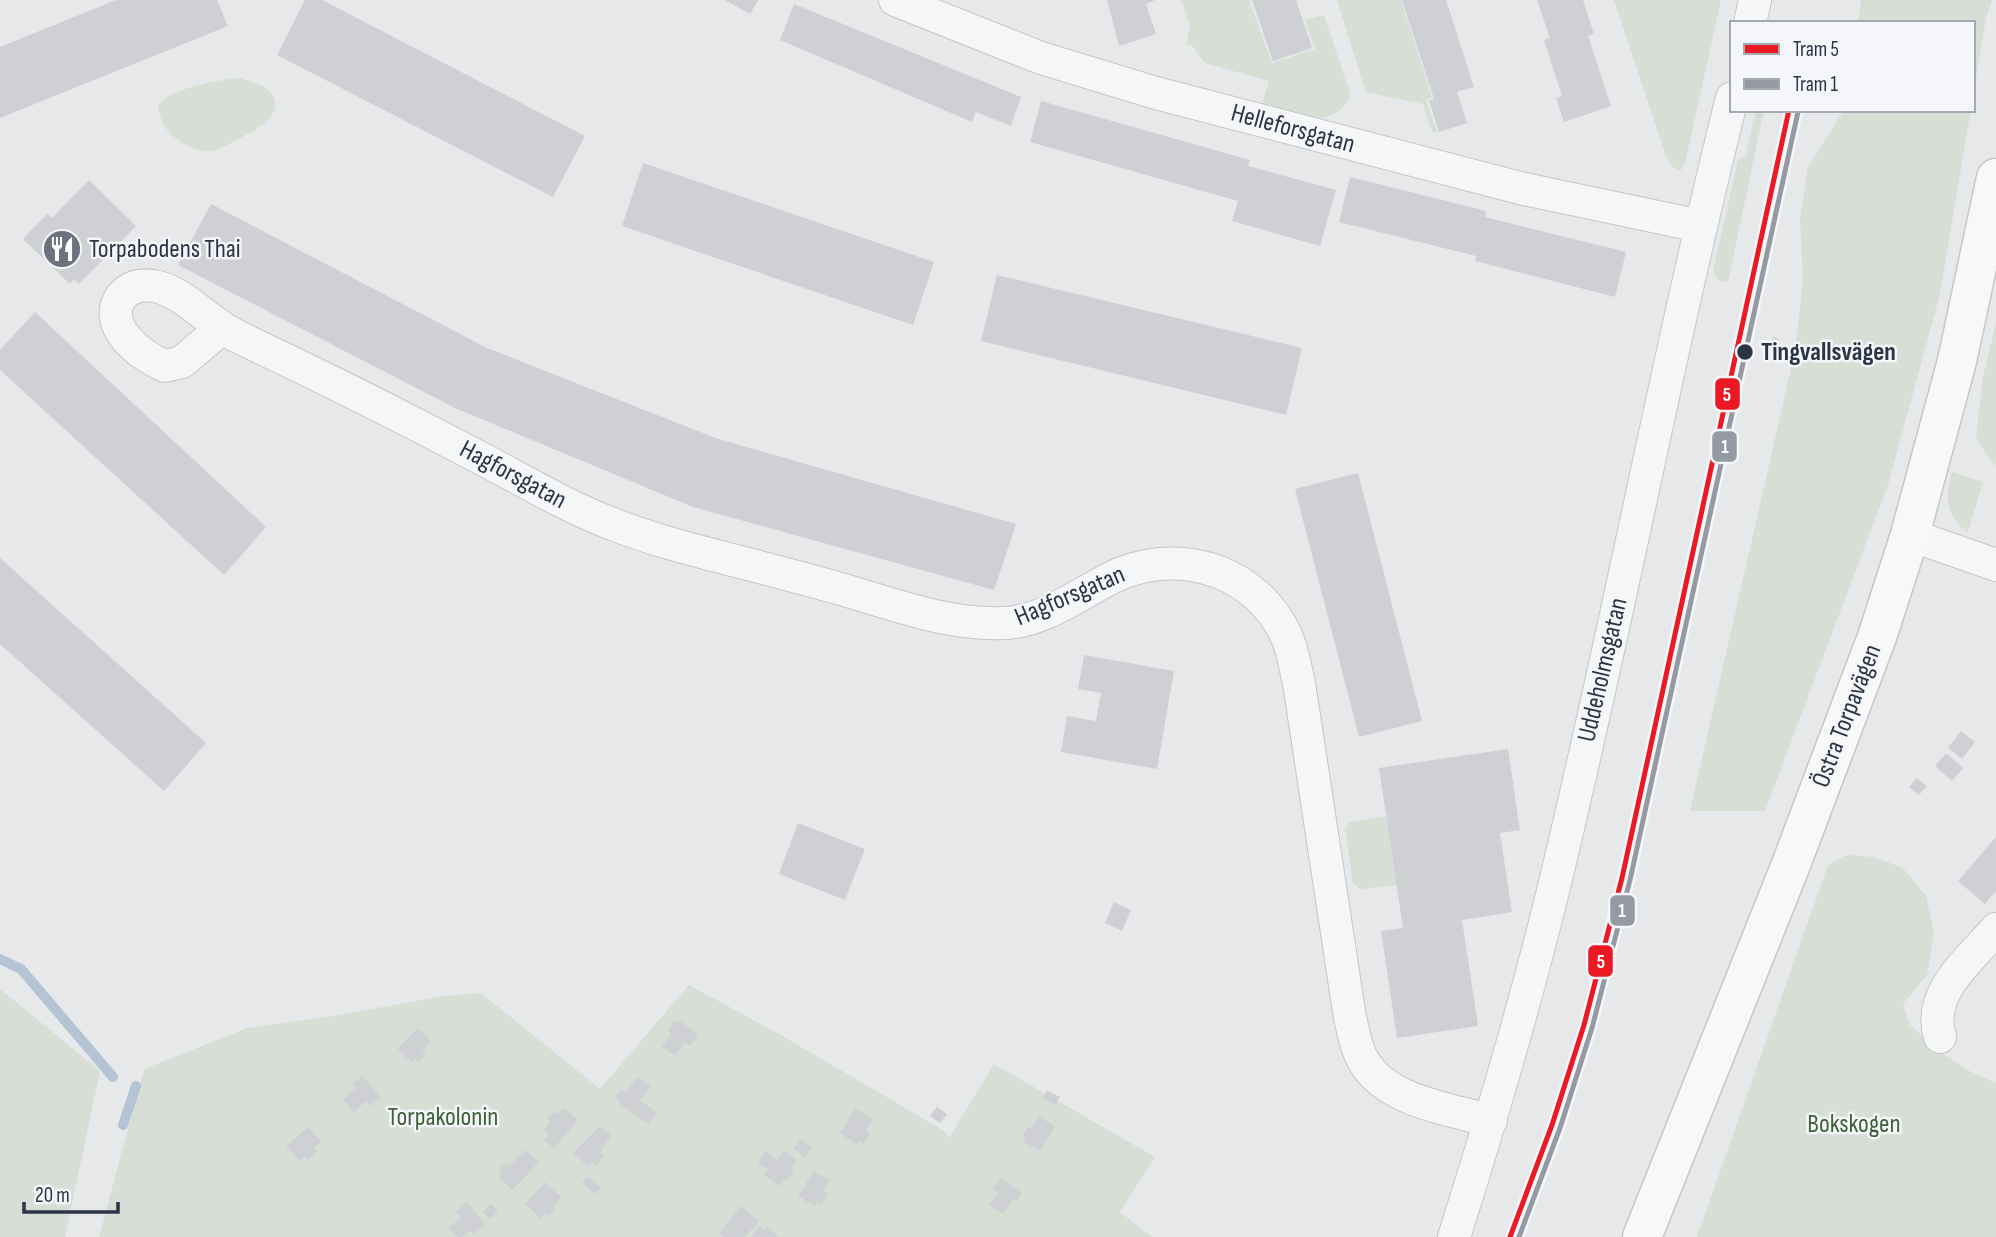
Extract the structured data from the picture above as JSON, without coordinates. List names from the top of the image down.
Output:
{
  "streets": {
    "street": [
      "Helleforsgatan",
      "Hagforsgatan",
      "Uddeholmsgatan",
      "Östra Torpavägen"
    ]
  },
  "crossings": [
    ["Helleforsgatan", "Uddeholmsgatan"],
    ["Hagforsgatan", "Uddeholmsgatan"]
  ],
  "parks": ["Torpakolonin", "Bokskogen"],
  "places": {
    "restaurant": ["Torpabodens Thai"],
    "other": ["Tingvallsvägen"]
  },
  "lines": ["tram line 5", "tram line 1"],
  "legend": ["Tram 5", "Tram 1"],
  "scale_bar": "20 m"
}
